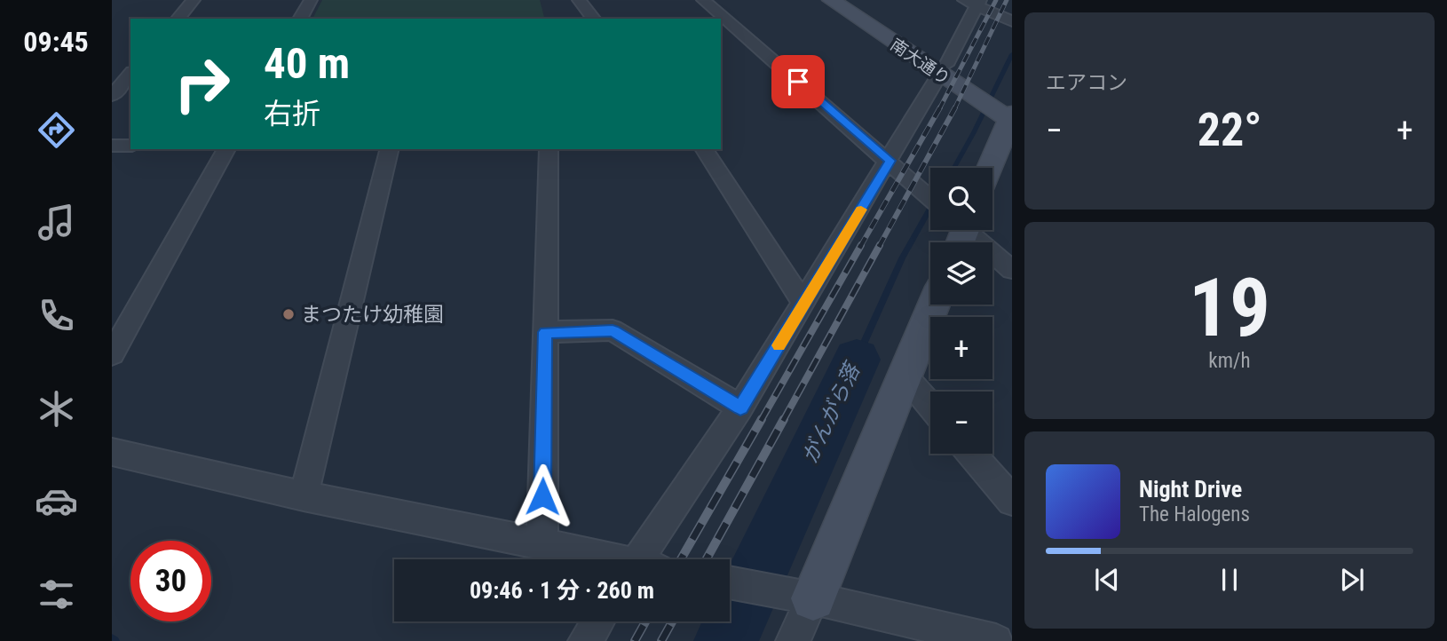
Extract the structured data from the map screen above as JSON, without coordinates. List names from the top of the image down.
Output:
{
  "streets": {
    "street": ["南大通り"]
  },
  "water": ["がんがら落"],
  "places": ["まつたけ幼稚園"],
  "page": {
    "tabs": "09:45",
    "tile": [
      "エアコン",
      ["19", "km/h"]
    ],
    "turn": ["40 m", "右折"],
    "heat": ["−", "22°", "+"],
    "map_buttons": ["+", "−"],
    "song": ["Night Drive", "The Halogens"],
    "limit": "30",
    "trip": "09:46 · 1 分 · 260 m"
  }
}
